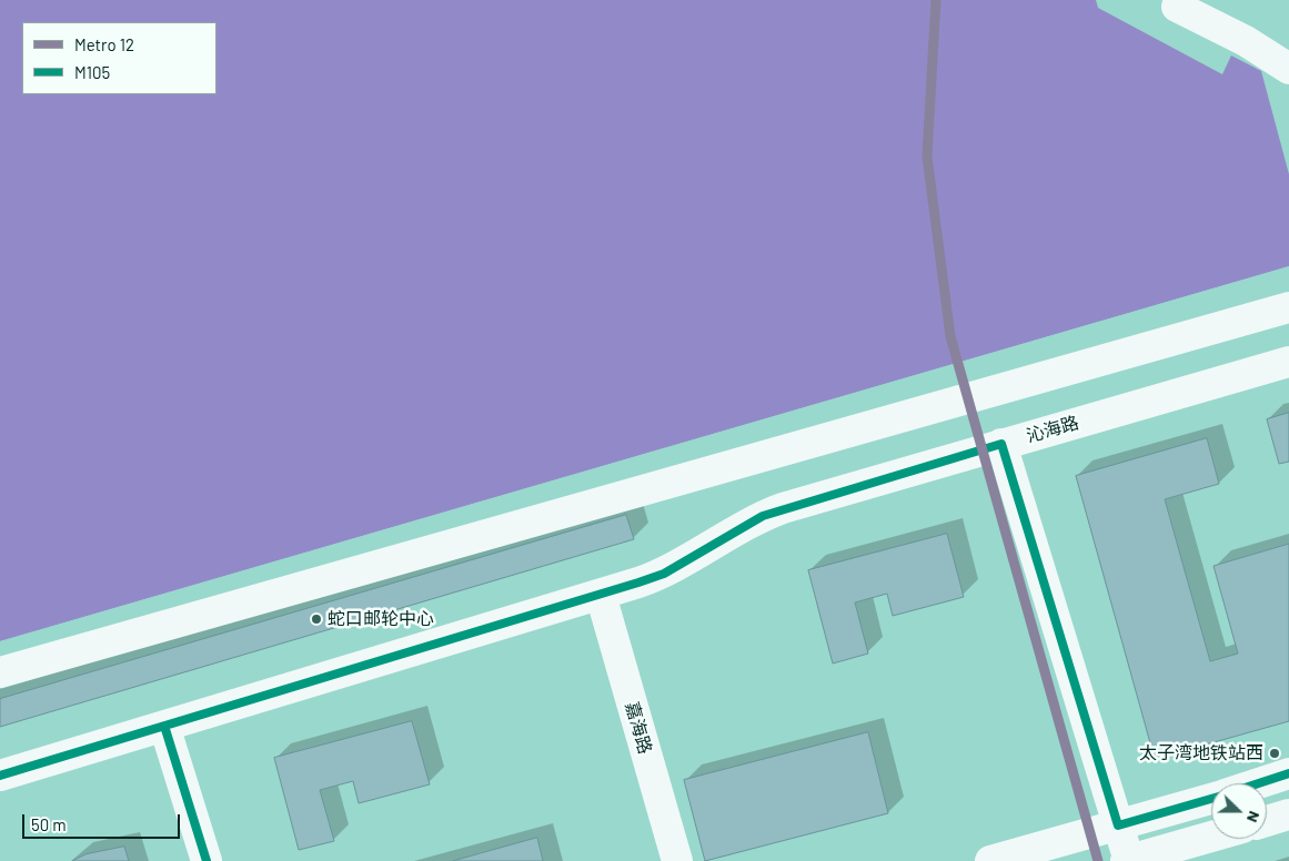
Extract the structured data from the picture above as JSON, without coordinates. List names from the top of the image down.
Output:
{
  "streets": {
    "street": ["沁海路", "嘉海路"]
  },
  "crossings": [
    ["沁海路", "嘉海路"]
  ],
  "places": ["蛇口邮轮中心", "太子湾地铁站西"],
  "lines": ["metro line 12", "transit line M105"],
  "legend": ["Metro 12", "M105"],
  "scale_bar": "50 m",
  "north": "right"
}
